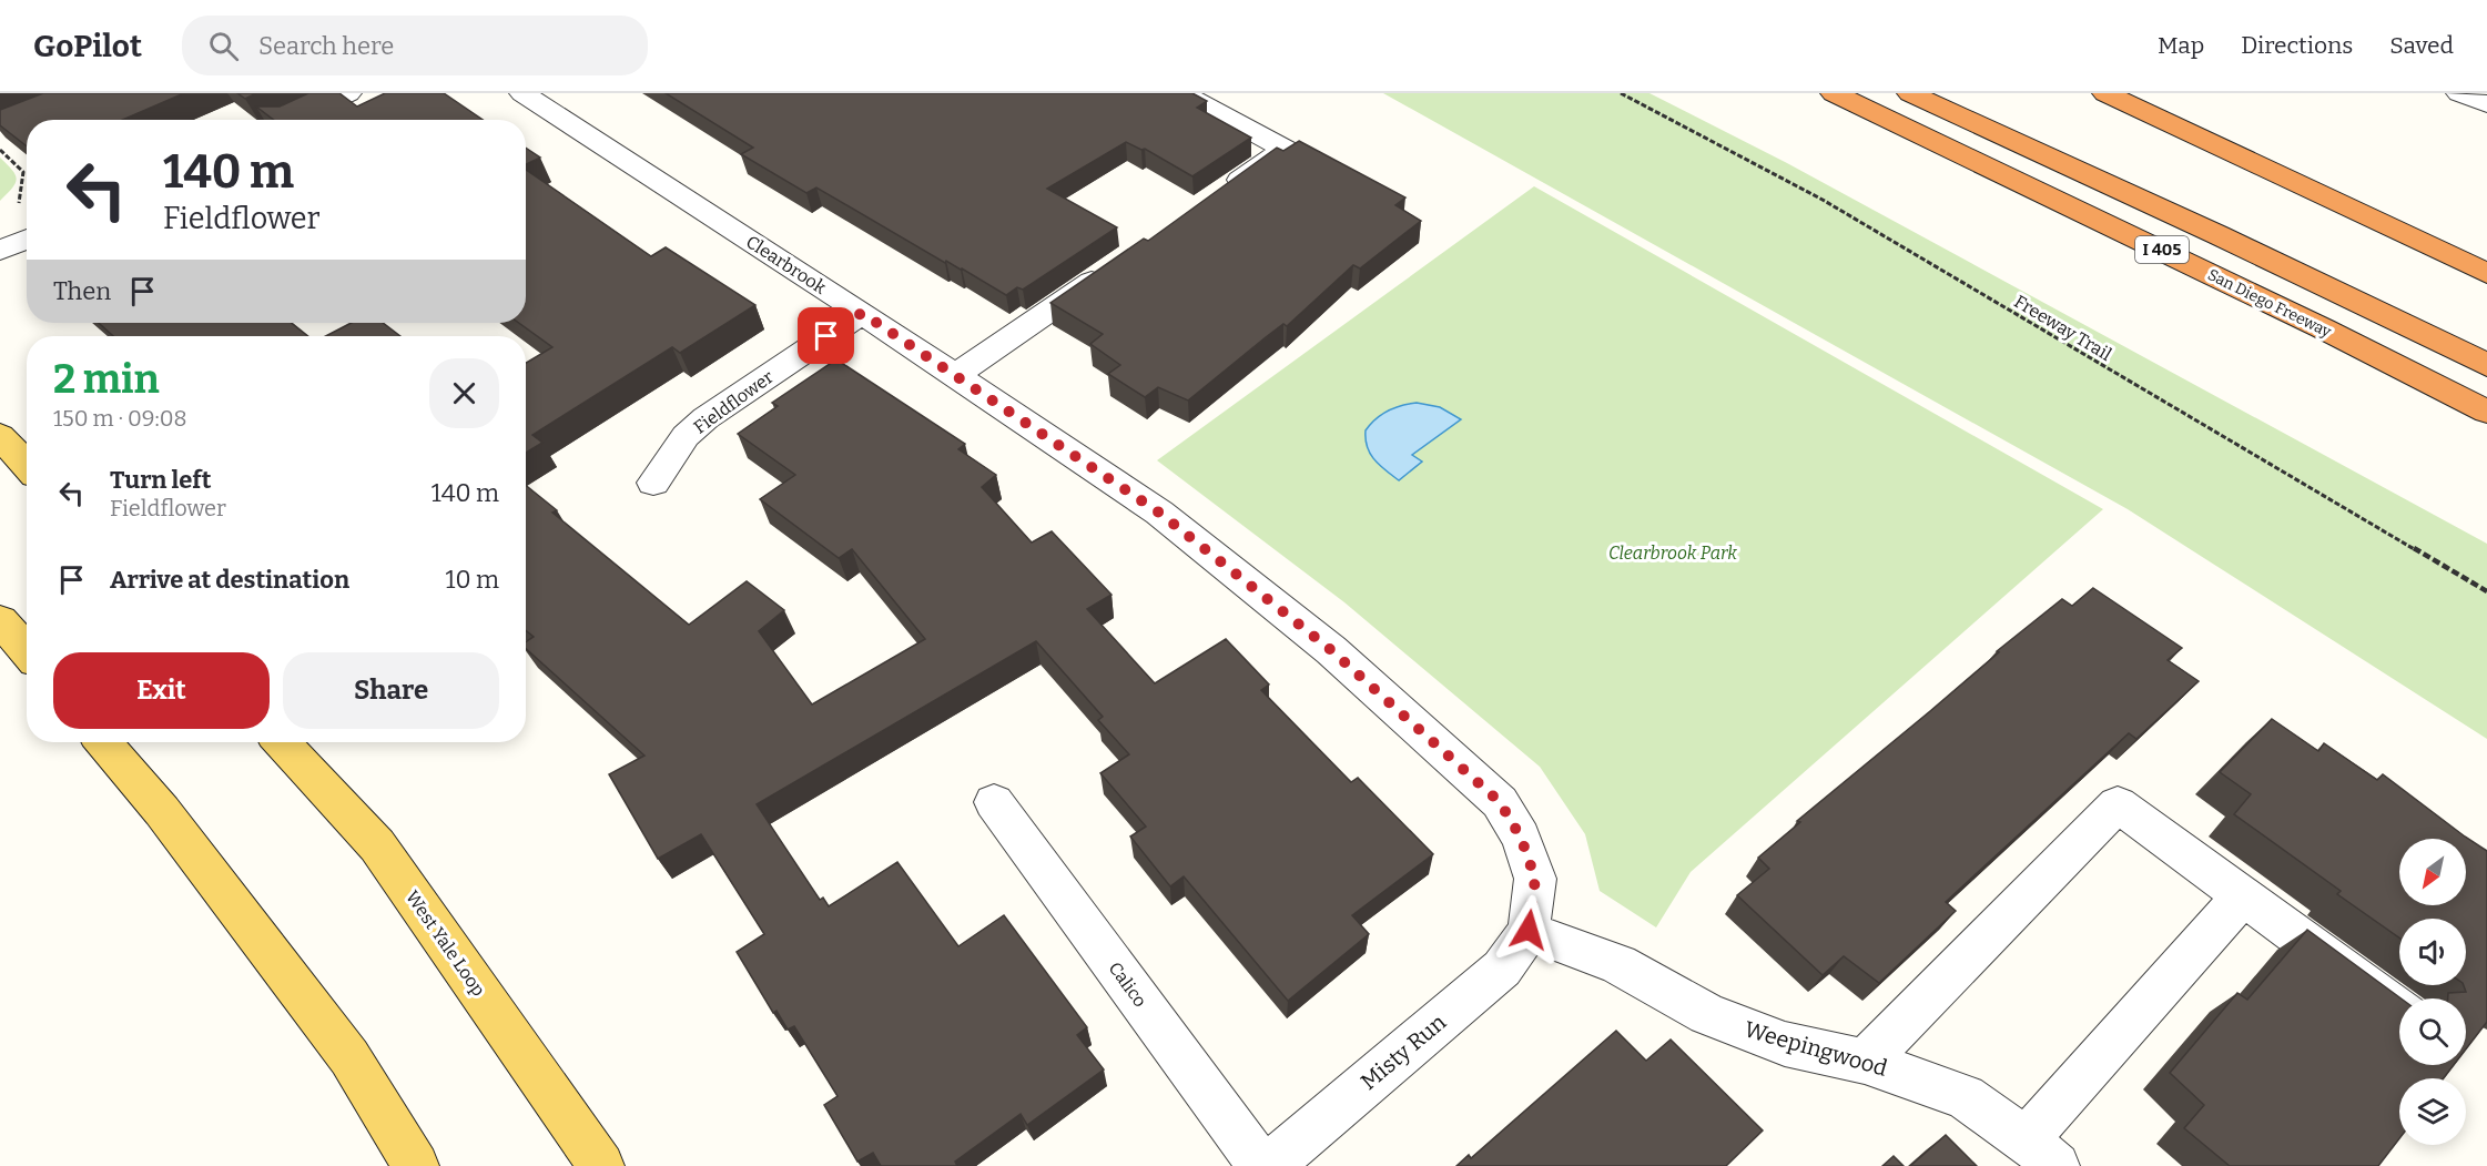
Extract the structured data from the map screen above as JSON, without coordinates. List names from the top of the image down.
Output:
{
  "streets": {
    "highway": ["I 405", "San Diego Freeway"],
    "main road": ["West Yale Loop"],
    "street": [
      "Clearbrook",
      "Fieldflower",
      "Calico",
      "Weepingwood",
      "Misty Run"
    ],
    "path": ["Freeway Trail"]
  },
  "crossings": [
    ["Clearbrook", "Fieldflower"],
    ["Clearbrook", "Weepingwood"],
    ["Clearbrook", "Misty Run"],
    ["Weepingwood", "Misty Run"]
  ],
  "parks": ["Clearbrook Park"],
  "north": "bottom left",
  "page": {
    "header": "GoPilot",
    "search": "Search here",
    "nav": ["Map", "Directions", "Saved"],
    "turn": ["140 m", "Fieldflower"],
    "then": "Then",
    "heading": ["2 min", "150 m · 09:08"],
    "list": [
      {
        "name": "Turn left",
        "note": "Fieldflower",
        "value": "140 m"
      },
      {
        "name": "Arrive at destination",
        "value": "10 m"
      }
    ],
    "buttons": ["Exit", "Share"]
  }
}
